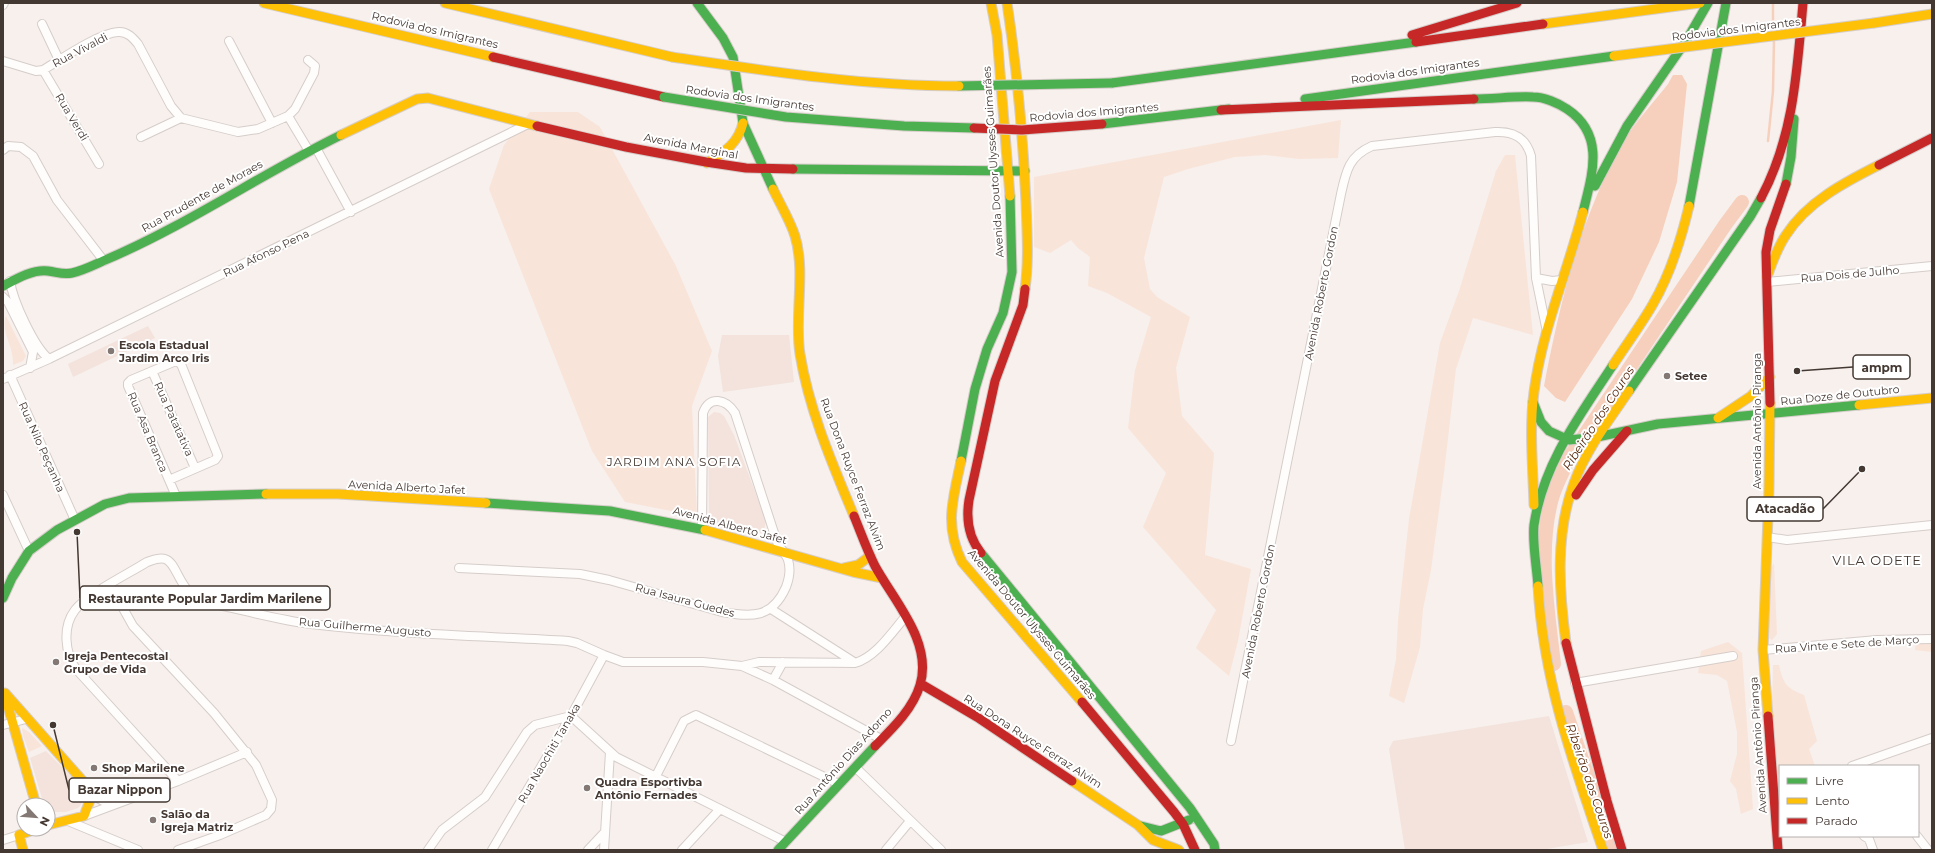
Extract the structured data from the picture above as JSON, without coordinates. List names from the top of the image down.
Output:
{
  "streets": {
    "main road": [
      "Rodovia dos Imigrantes",
      "Avenida Marginal",
      "Avenida Doutor Ulysses Guimarães",
      "Rua Prudente de Moraes",
      "Rua Doze de Outubro",
      "Avenida Antônio Piranga",
      "Rua Dona Ruyce Ferraz Alvim",
      "Avenida Alberto Jafet",
      "Rua Antônio Dias Adorno"
    ],
    "street": [
      "Rua Vivaldi",
      "Rua Verdi",
      "Rua Afonso Pena",
      "Rua Dois de Julho",
      "Avenida Roberto Gordon",
      "Rua Patatativa",
      "Rua Asa Branca",
      "Rua Nilo Peçanha",
      "Rua Isaura Guedes",
      "Rua Guilherme Augusto",
      "Rua Vinte e Sete de Março",
      "Rua Naochiti Tanaka"
    ]
  },
  "crossings": [
    ["Rua Vivaldi", "Rua Verdi"],
    ["Avenida Marginal", "Avenida Doutor Ulysses Guimarães"],
    ["Avenida Marginal", "Rua Prudente de Moraes"],
    ["Avenida Marginal", "Rua Afonso Pena"],
    ["Avenida Marginal", "Rua Dona Ruyce Ferraz Alvim"],
    ["Avenida Doutor Ulysses Guimarães", "Rua Dona Ruyce Ferraz Alvim"],
    ["Rua Afonso Pena", "Rua Nilo Peçanha"],
    ["Rua Dois de Julho", "Avenida Antônio Piranga"],
    ["Rua Doze de Outubro", "Avenida Antônio Piranga"],
    ["Rua Patatativa", "Rua Asa Branca"],
    ["Avenida Antônio Piranga", "Rua Vinte e Sete de Março"],
    ["Rua Asa Branca", "Avenida Alberto Jafet"],
    ["Rua Nilo Peçanha", "Avenida Alberto Jafet"],
    ["Rua Dona Ruyce Ferraz Alvim", "Avenida Alberto Jafet"],
    ["Rua Dona Ruyce Ferraz Alvim", "Rua Antônio Dias Adorno"],
    ["Rua Guilherme Augusto", "Rua Naochiti Tanaka"]
  ],
  "districts": ["JARDIM ANA SOFIA", "VILA ODETE"],
  "water": ["Ribeirão dos Couros"],
  "places": [
    "Escola Estadual Jardim Arco Iris",
    "ampm",
    "Setee",
    "Atacadão",
    "Restaurante Popular Jardim Marilene",
    "Igreja Pentecostal Grupo de Vida",
    "Bazar Nippon",
    "Shop Marilene",
    "Quadra Esportivba Antônio Fernades",
    "Salão da Igreja Matriz"
  ],
  "legend": ["Livre", "Lento", "Parado"],
  "north": "bottom right"
}
